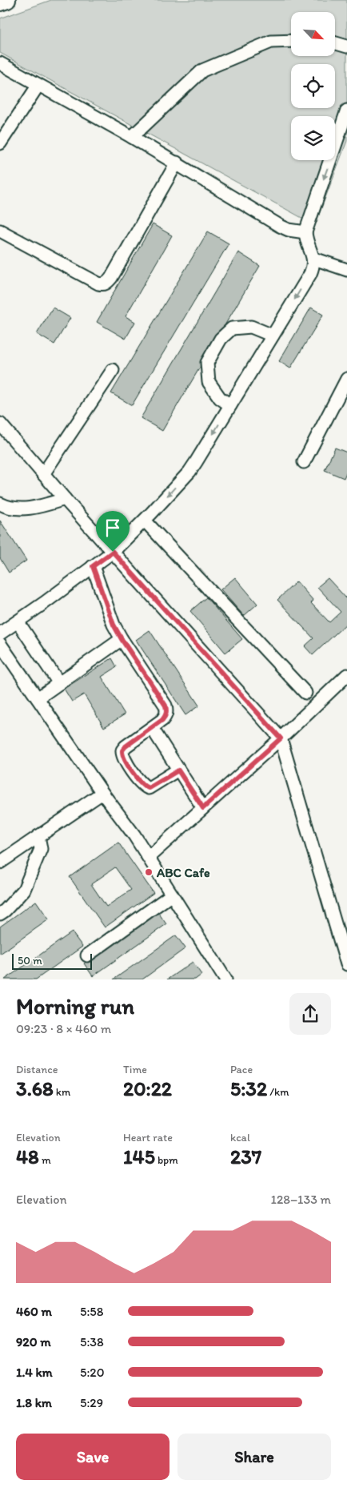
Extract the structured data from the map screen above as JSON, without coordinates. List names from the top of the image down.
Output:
{
  "places": ["ABC Cafe"],
  "scale_bar": "50 m",
  "north": "bottom right",
  "page": {
    "scale": "50 m",
    "heading": ["Morning run", "09:23 · 8 × 460 m"],
    "stats": [
      ["Distance", "3.68 km"],
      ["Time", "20:22"],
      ["Pace", "5:32 /km"],
      ["Elevation", "48 m"],
      ["Heart rate", "145 bpm"],
      ["kcal", "237"]
    ],
    "chart": ["Elevation", "128–133 m"],
    "list": [
      {
        "name": "460 m",
        "note": "5:58"
      },
      {
        "name": "920 m",
        "note": "5:38"
      },
      {
        "name": "1.4 km",
        "note": "5:20"
      },
      {
        "name": "1.8 km",
        "note": "5:29"
      }
    ],
    "buttons": ["Save", "Share"]
  }
}
